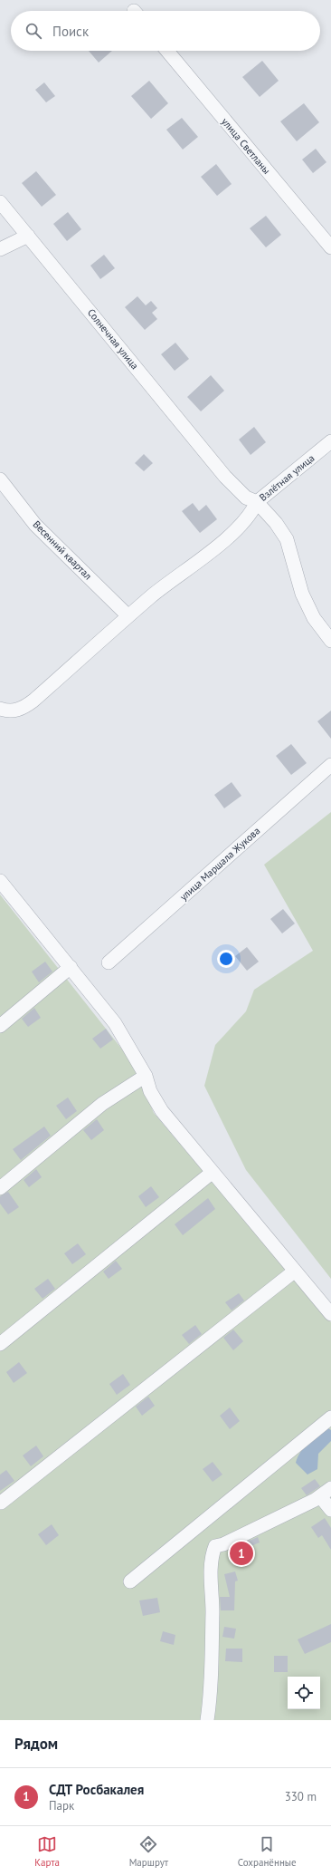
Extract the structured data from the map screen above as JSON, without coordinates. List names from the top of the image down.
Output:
{
  "streets": {
    "street": [
      "улица Светланы",
      "Солнечная улица",
      "Взлётная улица",
      "Весенний квартал",
      "улица Маршала Жукова"
    ]
  },
  "crossings": [
    ["Солнечная улица", "Взлётная улица"]
  ],
  "page": {
    "search": "Поиск",
    "pins": "1",
    "heading": "Рядом",
    "list": [
      {
        "mark": "1",
        "name": "СДТ Росбакалея",
        "note": "Парк",
        "value": "330 m"
      }
    ],
    "nav": ["Карта", "Маршрут", "Сохранённые"]
  }
}
